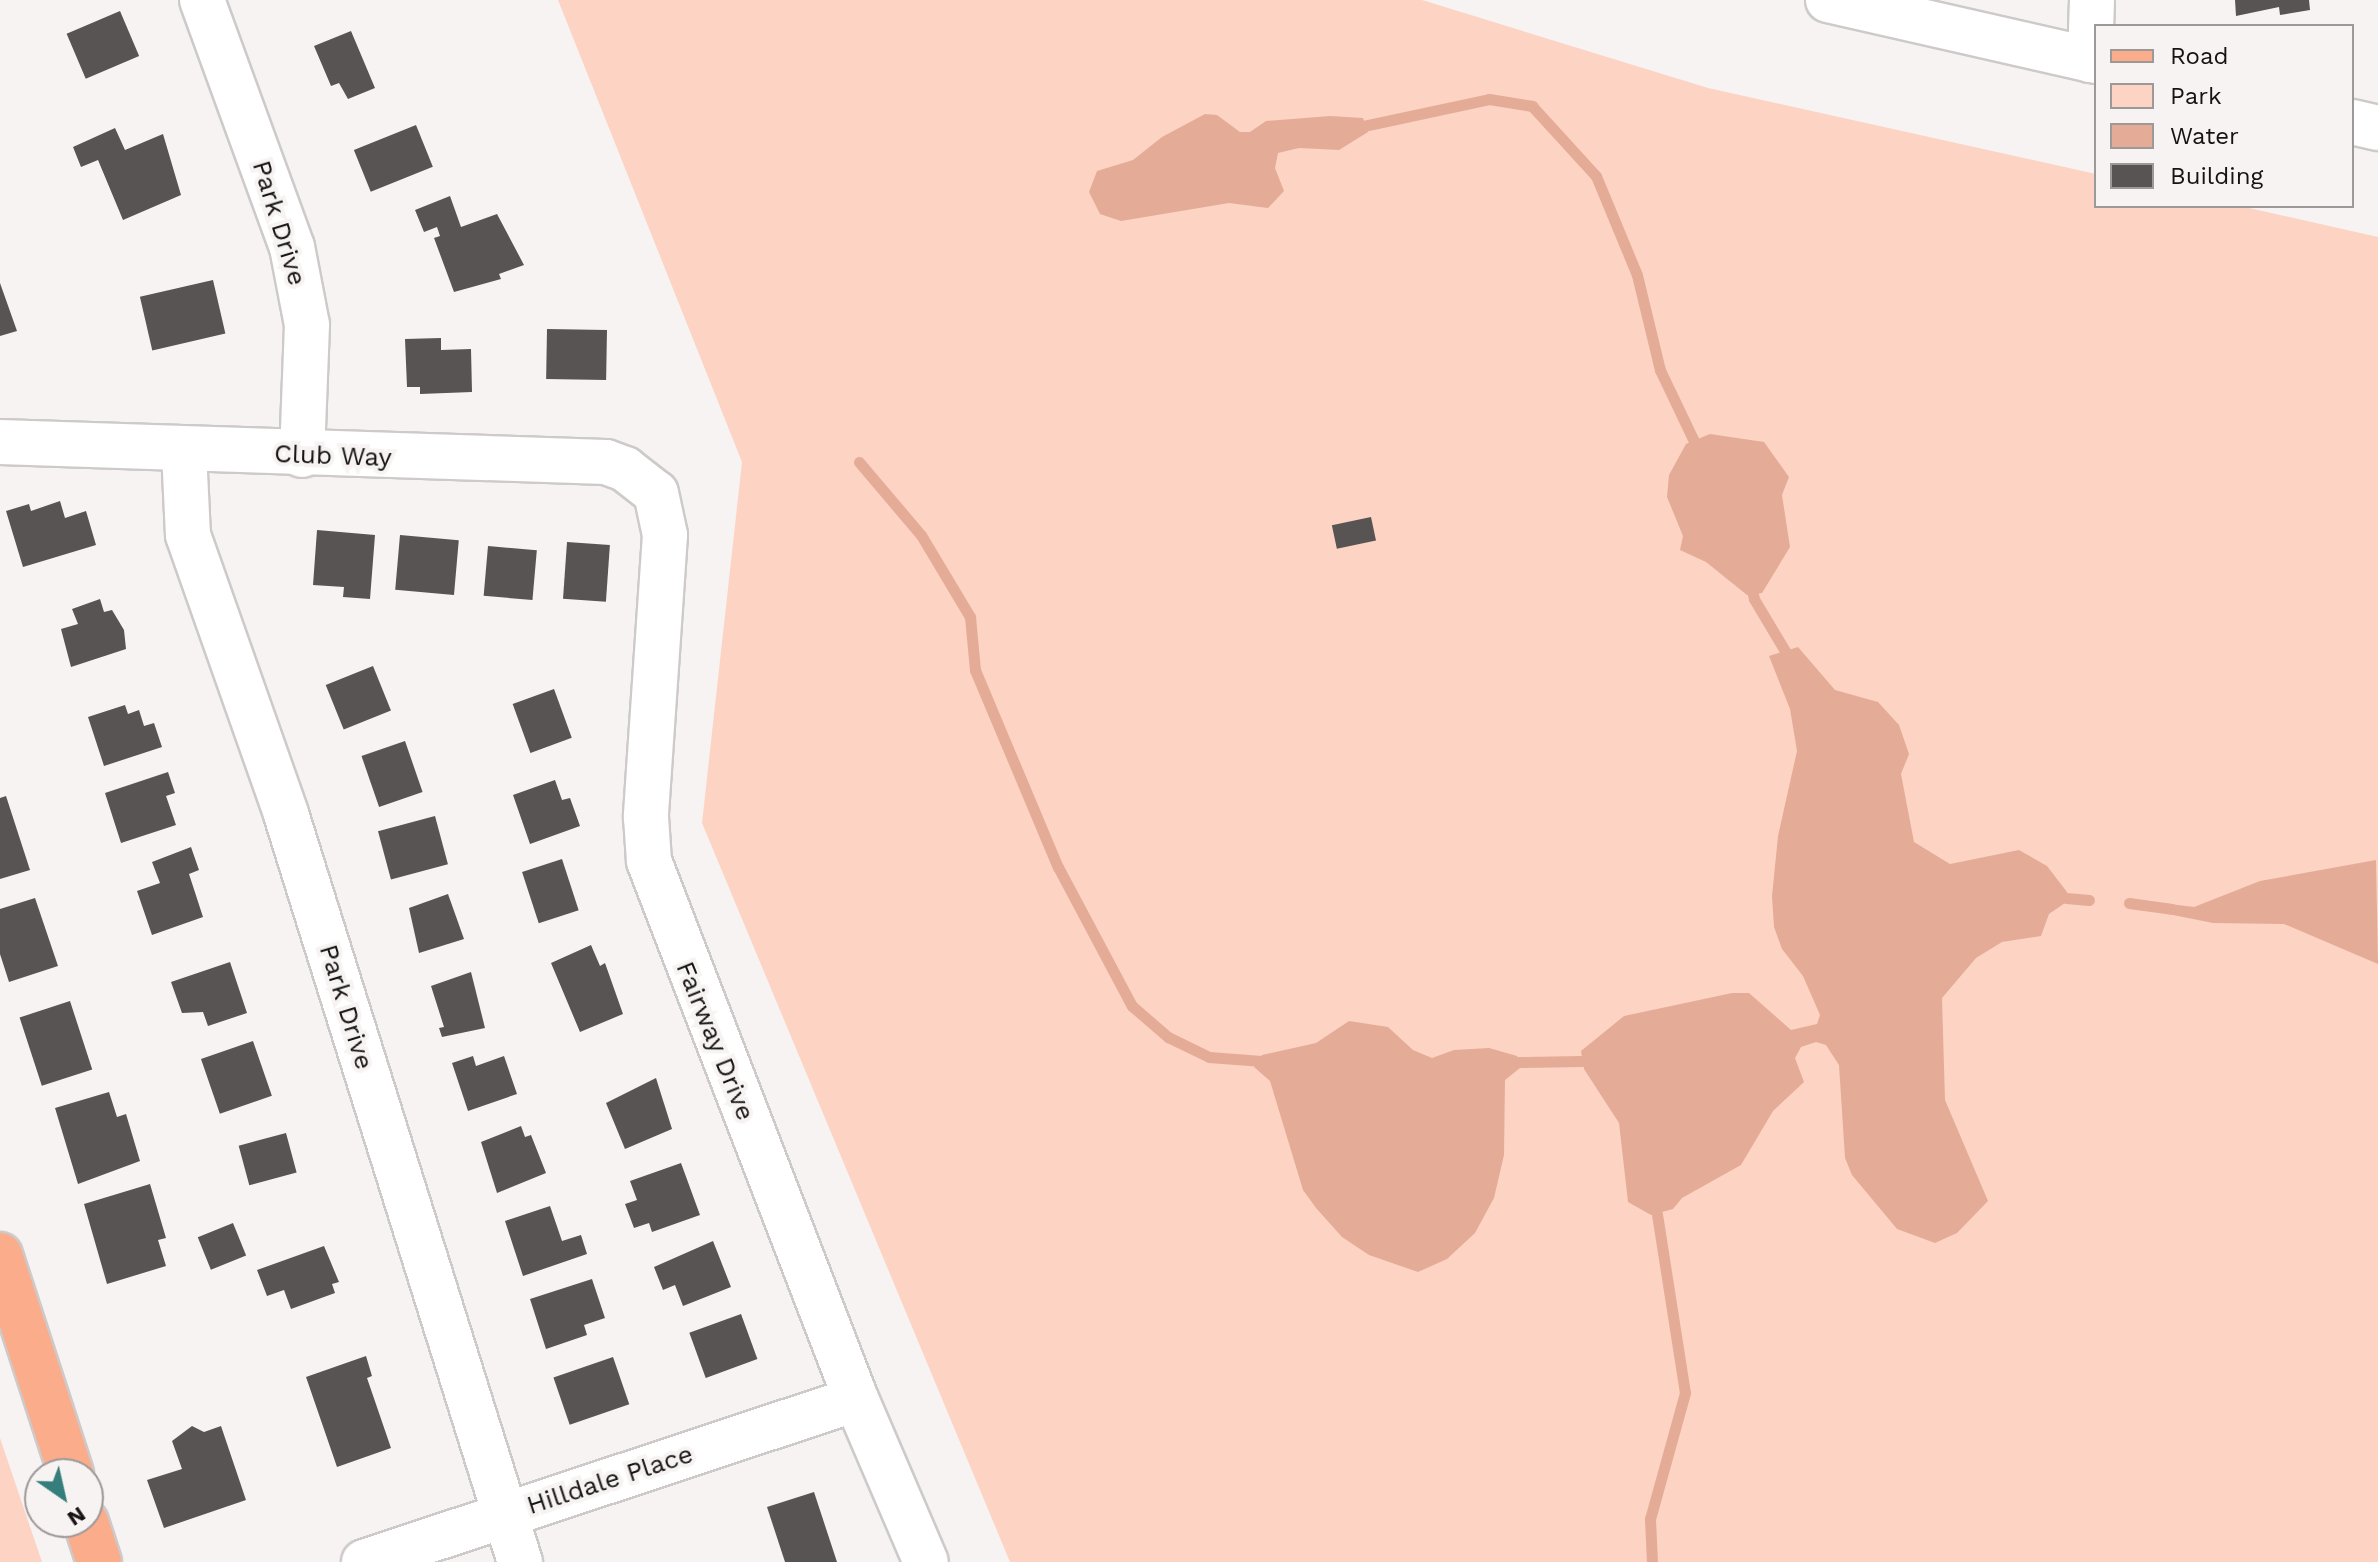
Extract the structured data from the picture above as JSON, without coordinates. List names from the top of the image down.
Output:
{
  "streets": {
    "street": [
      "Park Drive",
      "Club Way",
      "Fairway Drive",
      "Hilldale Place"
    ]
  },
  "crossings": [
    ["Park Drive", "Club Way"],
    ["Park Drive", "Hilldale Place"],
    ["Club Way", "Fairway Drive"],
    ["Fairway Drive", "Hilldale Place"]
  ],
  "legend": [
    "Road",
    "Park",
    "Water",
    "Building"
  ],
  "north": "bottom right"
}
